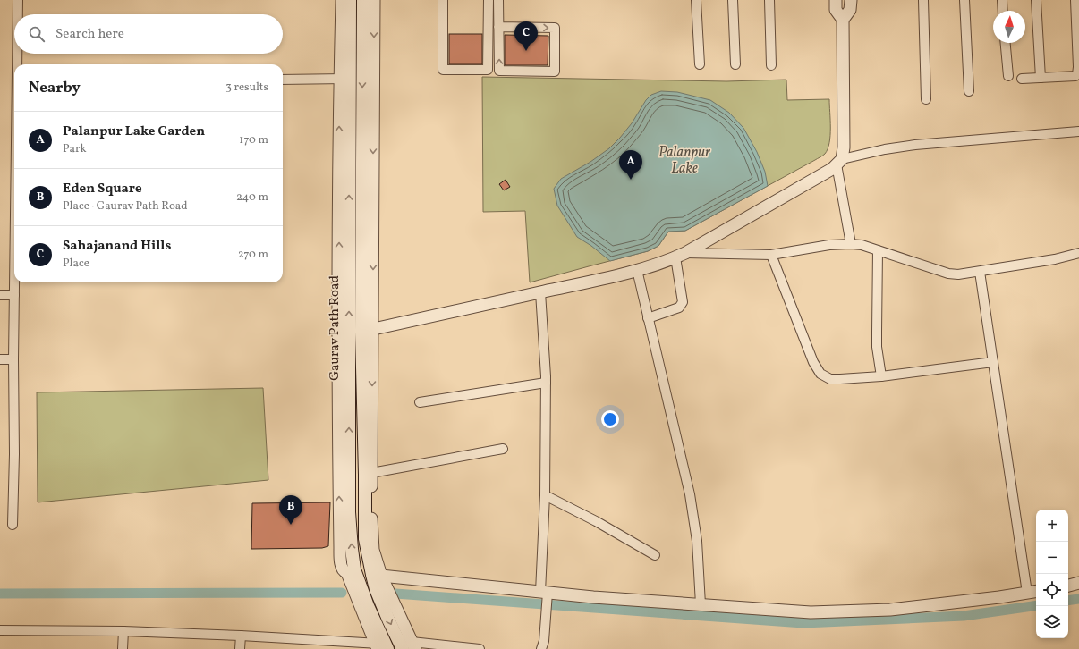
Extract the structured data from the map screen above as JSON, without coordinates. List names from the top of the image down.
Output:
{
  "streets": {
    "main road": ["Gaurav Path Road"]
  },
  "water": ["Palanpur Lake"],
  "north": "top",
  "page": {
    "search": "Search here",
    "pins": ["C", "A", "B"],
    "heading": ["Nearby", "3 results"],
    "list": [
      {
        "mark": "A",
        "name": "Palanpur Lake Garden",
        "note": "Park",
        "value": "170 m"
      },
      {
        "mark": "B",
        "name": "Eden Square",
        "note": "Place · Gaurav Path Road",
        "value": "240 m"
      },
      {
        "mark": "C",
        "name": "Sahajanand Hills",
        "note": "Place",
        "value": "270 m"
      }
    ],
    "map_buttons": ["+", "−"]
  }
}
